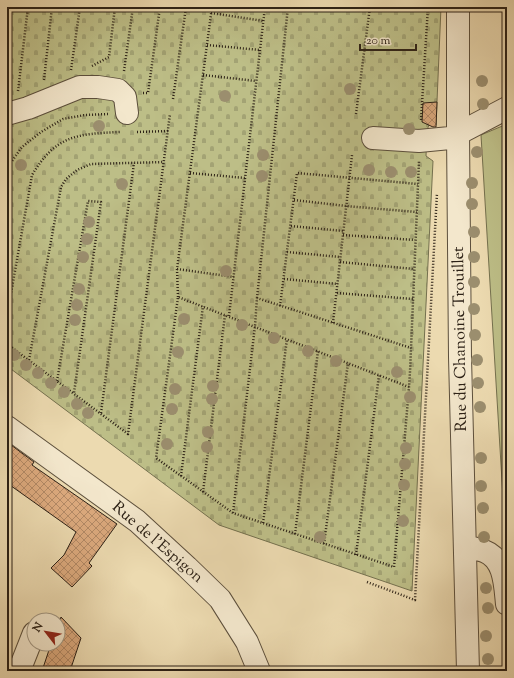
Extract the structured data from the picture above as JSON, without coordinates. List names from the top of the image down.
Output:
{
  "streets": {
    "street": ["Rue du Chanoine Trouillet", "Rue de l'Espigon"]
  },
  "scale_bar": "20 m",
  "north": "top left"
}
